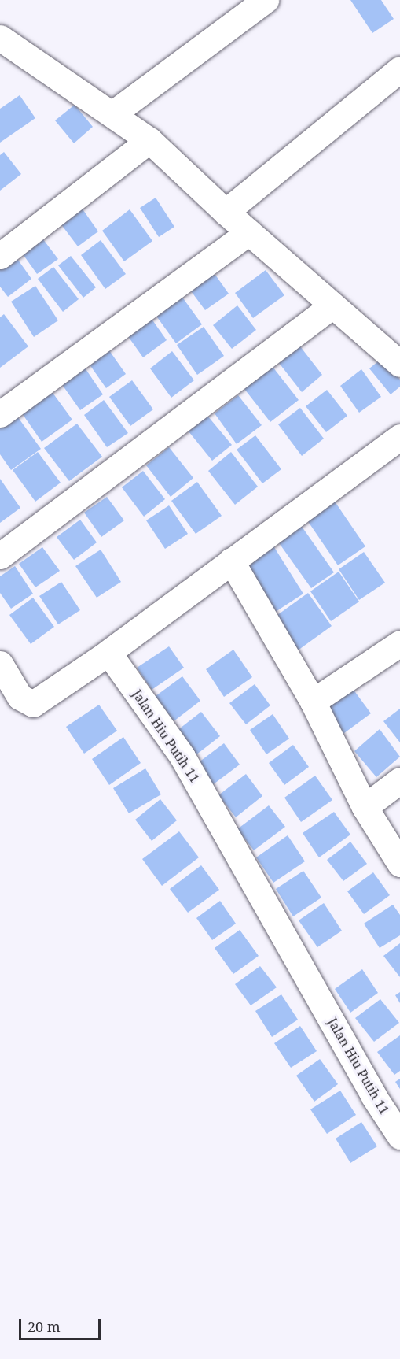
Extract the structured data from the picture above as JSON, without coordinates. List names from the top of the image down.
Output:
{
  "streets": {
    "street": ["Jalan Hiu Putih 11"]
  },
  "scale_bar": "20 m"
}
